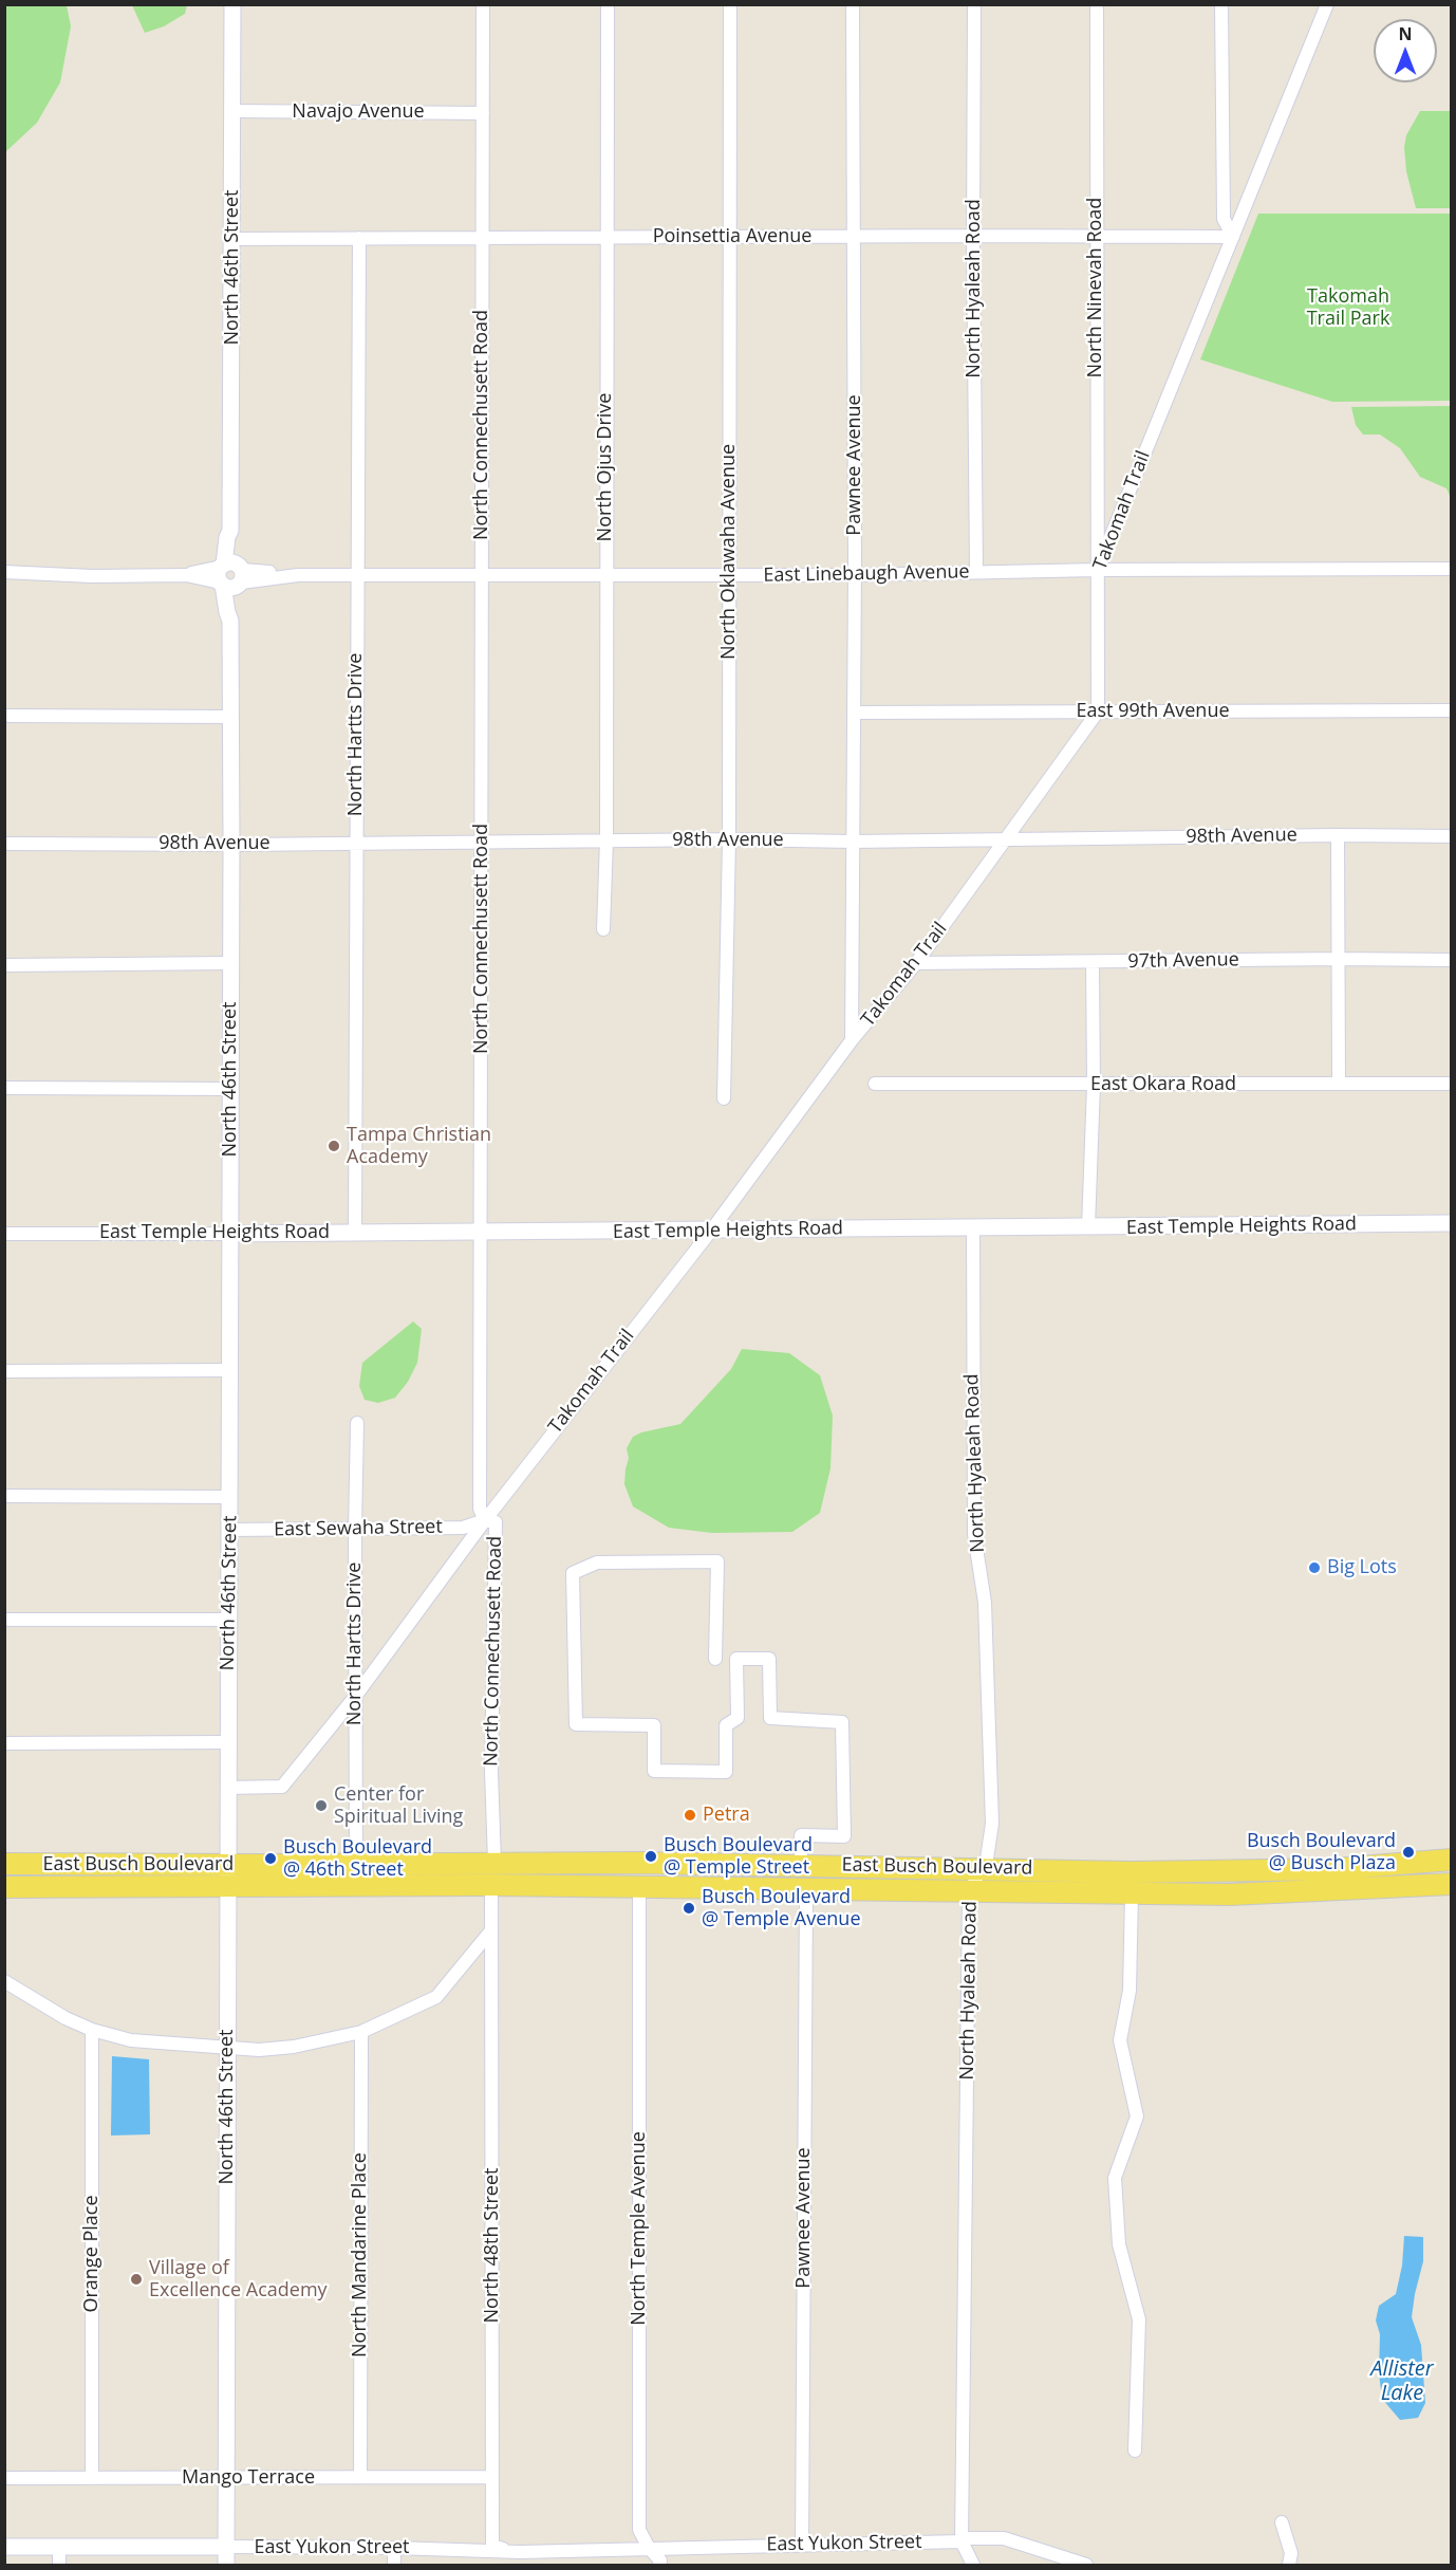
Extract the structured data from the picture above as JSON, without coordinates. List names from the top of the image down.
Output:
{
  "streets": {
    "main road": ["East Busch Boulevard"],
    "street": [
      "Navajo Avenue",
      "Poinsettia Avenue",
      "North 46th Street",
      "North Ninevah Road",
      "North Hyaleah Road",
      "North Connechusett Road",
      "Pawnee Avenue",
      "North Ojus Drive",
      "Takomah Trail",
      "North Oklawaha Avenue",
      "East Linebaugh Avenue",
      "East 99th Avenue",
      "North Hartts Drive",
      "98th Avenue",
      "97th Avenue",
      "East Okara Road",
      "East Temple Heights Road",
      "East Sewaha Street",
      "North Temple Avenue",
      "North 48th Street",
      "Orange Place",
      "North Mandarine Place",
      "Mango Terrace",
      "East Yukon Street"
    ]
  },
  "crossings": [
    ["Navajo Avenue", "North 46th Street"],
    ["Navajo Avenue", "North Connechusett Road"],
    ["Poinsettia Avenue", "North 46th Street"],
    ["Poinsettia Avenue", "North Ninevah Road"],
    ["Poinsettia Avenue", "North Hyaleah Road"],
    ["Poinsettia Avenue", "North Connechusett Road"],
    ["Poinsettia Avenue", "Pawnee Avenue"],
    ["Poinsettia Avenue", "North Ojus Drive"],
    ["Poinsettia Avenue", "Takomah Trail"],
    ["Poinsettia Avenue", "North Oklawaha Avenue"],
    ["Poinsettia Avenue", "North Hartts Drive"],
    ["North 46th Street", "Takomah Trail"],
    ["North 46th Street", "East Linebaugh Avenue"],
    ["North 46th Street", "98th Avenue"],
    ["North 46th Street", "East Temple Heights Road"],
    ["North 46th Street", "East Sewaha Street"],
    ["North 46th Street", "East Busch Boulevard"],
    ["North 46th Street", "Mango Terrace"],
    ["North 46th Street", "East Yukon Street"],
    ["North Ninevah Road", "Takomah Trail"],
    ["North Ninevah Road", "East Linebaugh Avenue"],
    ["North Hyaleah Road", "East Linebaugh Avenue"],
    ["North Hyaleah Road", "East Temple Heights Road"],
    ["North Hyaleah Road", "East Busch Boulevard"],
    ["North Hyaleah Road", "East Yukon Street"],
    ["North Connechusett Road", "Takomah Trail"],
    ["North Connechusett Road", "East Linebaugh Avenue"],
    ["North Connechusett Road", "98th Avenue"],
    ["North Connechusett Road", "East Temple Heights Road"],
    ["North Connechusett Road", "East Sewaha Street"],
    ["North Connechusett Road", "East Busch Boulevard"],
    ["Pawnee Avenue", "Takomah Trail"],
    ["Pawnee Avenue", "East Linebaugh Avenue"],
    ["Pawnee Avenue", "East 99th Avenue"],
    ["Pawnee Avenue", "98th Avenue"],
    ["Pawnee Avenue", "East Busch Boulevard"],
    ["Pawnee Avenue", "East Yukon Street"],
    ["North Ojus Drive", "East Linebaugh Avenue"],
    ["North Ojus Drive", "98th Avenue"],
    ["Takomah Trail", "East Linebaugh Avenue"],
    ["Takomah Trail", "East 99th Avenue"],
    ["Takomah Trail", "North Hartts Drive"],
    ["Takomah Trail", "98th Avenue"],
    ["Takomah Trail", "97th Avenue"],
    ["Takomah Trail", "East Temple Heights Road"],
    ["Takomah Trail", "East Sewaha Street"],
    ["North Oklawaha Avenue", "East Linebaugh Avenue"],
    ["North Oklawaha Avenue", "98th Avenue"],
    ["East Linebaugh Avenue", "North Hartts Drive"],
    ["North Hartts Drive", "98th Avenue"],
    ["North Hartts Drive", "East Temple Heights Road"],
    ["North Hartts Drive", "East Sewaha Street"],
    ["North Hartts Drive", "East Busch Boulevard"],
    ["East Busch Boulevard", "North Temple Avenue"],
    ["East Busch Boulevard", "North 48th Street"],
    ["North Temple Avenue", "East Yukon Street"],
    ["North 48th Street", "Mango Terrace"],
    ["North 48th Street", "East Yukon Street"],
    ["Orange Place", "Mango Terrace"],
    ["North Mandarine Place", "Mango Terrace"]
  ],
  "water": ["Allister Lake"],
  "parks": ["Takomah Trail Park"],
  "places": [
    "Tampa Christian Academy",
    "Big Lots",
    "Center for Spiritual Living",
    "Petra",
    "Busch Boulevard @ Busch Plaza",
    "Busch Boulevard @ Temple Street",
    "Busch Boulevard @ 46th Street",
    "Busch Boulevard @ Temple Avenue",
    "Village of Excellence Academy"
  ],
  "north": "top"
}
